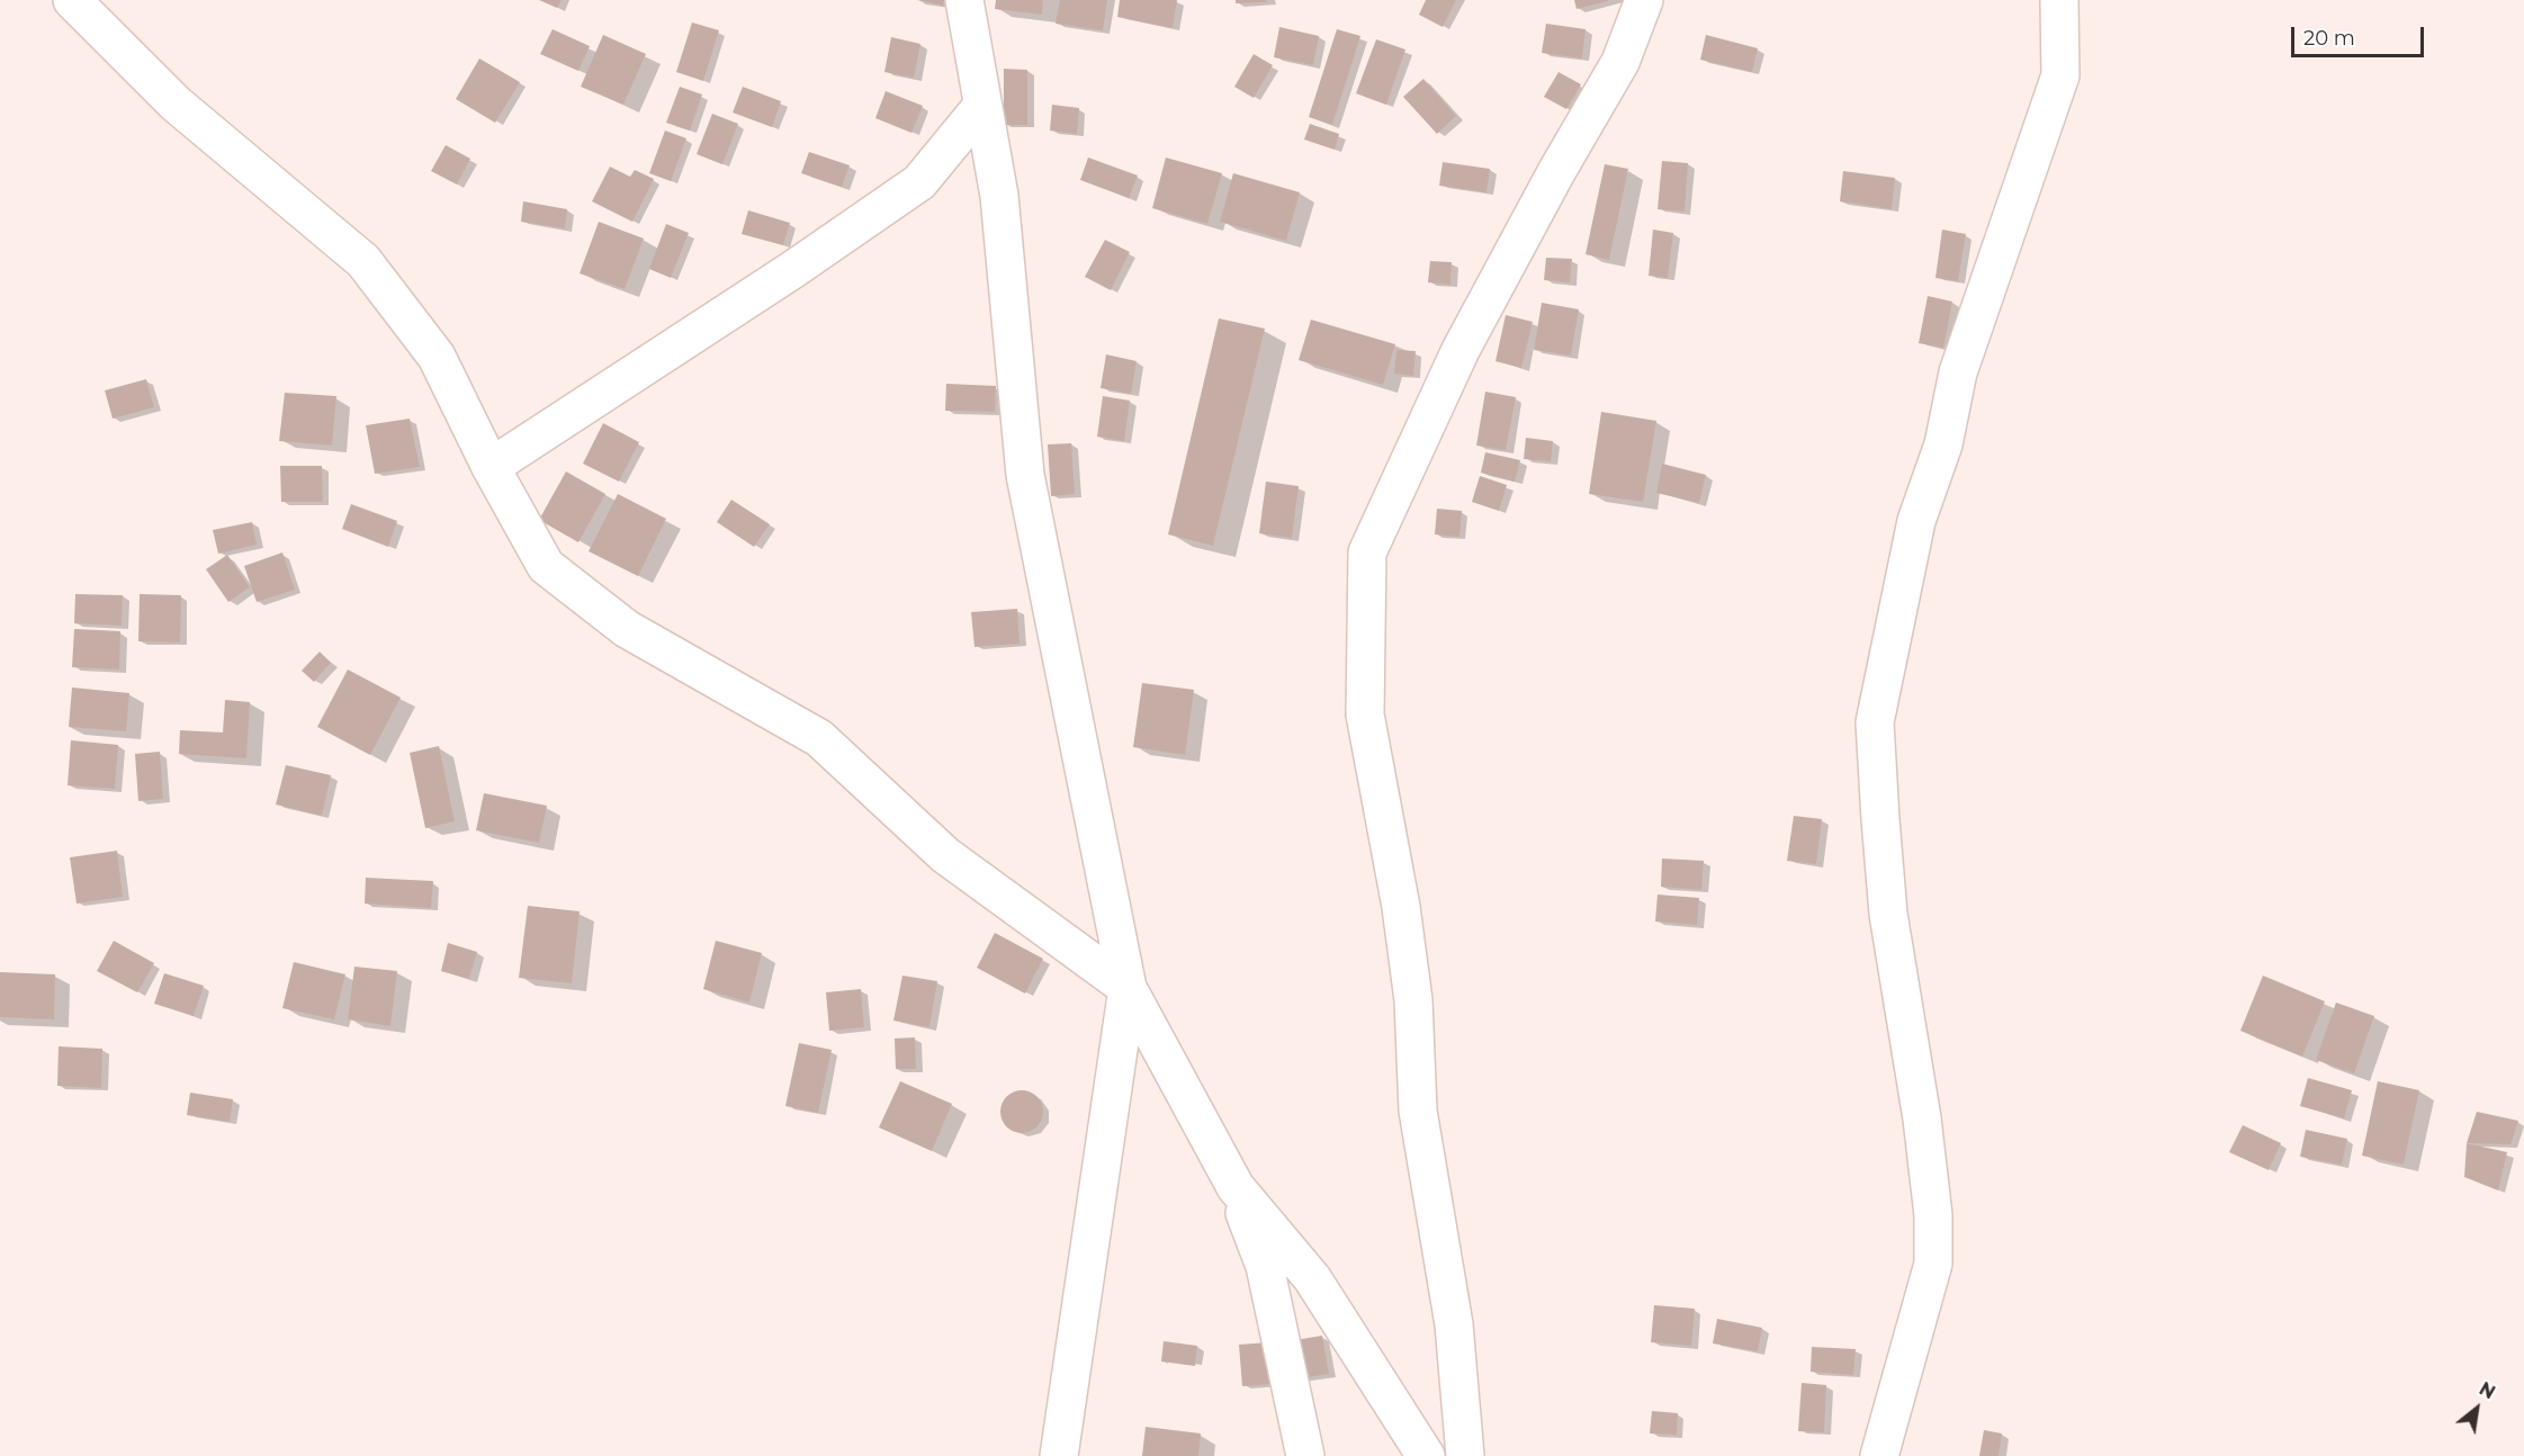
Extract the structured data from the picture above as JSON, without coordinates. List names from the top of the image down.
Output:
{
  "scale_bar": "20 m",
  "north": "top right"
}
